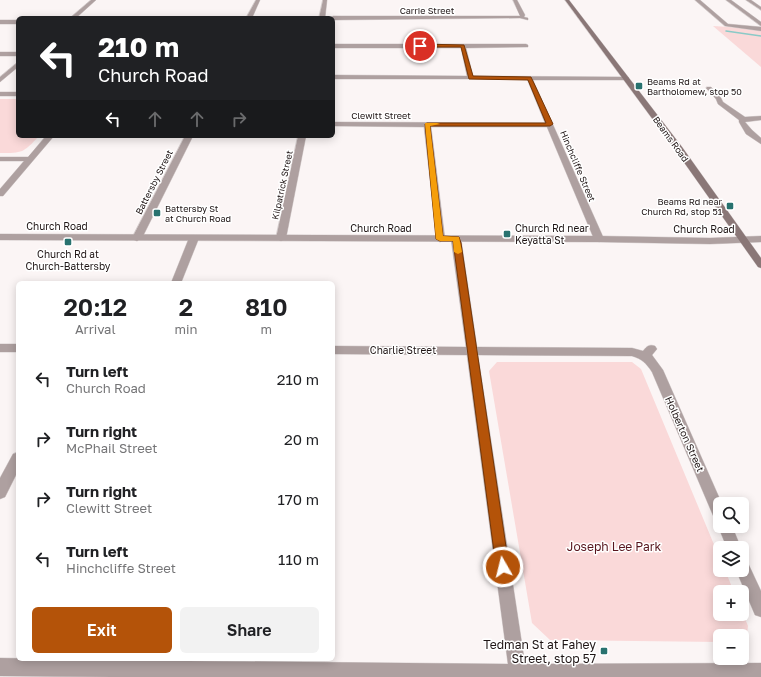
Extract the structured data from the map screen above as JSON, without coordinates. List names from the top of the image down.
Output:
{
  "streets": {
    "main road": ["Beams Road"],
    "street": [
      "Carrie Street",
      "Clewitt Street",
      "Hinchcliffe Street",
      "Battersby Street",
      "Kilpatrick Street",
      "Church Road",
      "Charlie Street",
      "Holberton Street"
    ]
  },
  "crossings": [
    ["Clewitt Street", "Hinchcliffe Street"],
    ["Beams Road", "Church Road"],
    ["Hinchcliffe Street", "Church Road"],
    ["Battersby Street", "Church Road"],
    ["Kilpatrick Street", "Church Road"],
    ["Charlie Street", "Holberton Street"]
  ],
  "parks": ["Joseph Lee Park"],
  "places": {
    "transit": [
      "Beams Rd at Bartholomew, stop 50",
      "Beams Rd near Church Rd, stop 51",
      "Battersby St at Church Road",
      "Church Rd near Keyatta St",
      "Church Rd at Church-Battersby",
      "Tedman St at Fahey Street, stop 57"
    ]
  },
  "page": {
    "turn": ["210 m", "Church Road"],
    "eta": [
      "20:12",
      "Arrival",
      "2",
      "min",
      "810",
      "m"
    ],
    "list": [
      {
        "name": "Turn left",
        "note": "Church Road",
        "value": "210 m"
      },
      {
        "name": "Turn right",
        "note": "McPhail Street",
        "value": "20 m"
      },
      {
        "name": "Turn right",
        "note": "Clewitt Street",
        "value": "170 m"
      },
      {
        "name": "Turn left",
        "note": "Hinchcliffe Street",
        "value": "110 m"
      }
    ],
    "map_buttons": ["+", "−"],
    "buttons": ["Exit", "Share"]
  }
}
